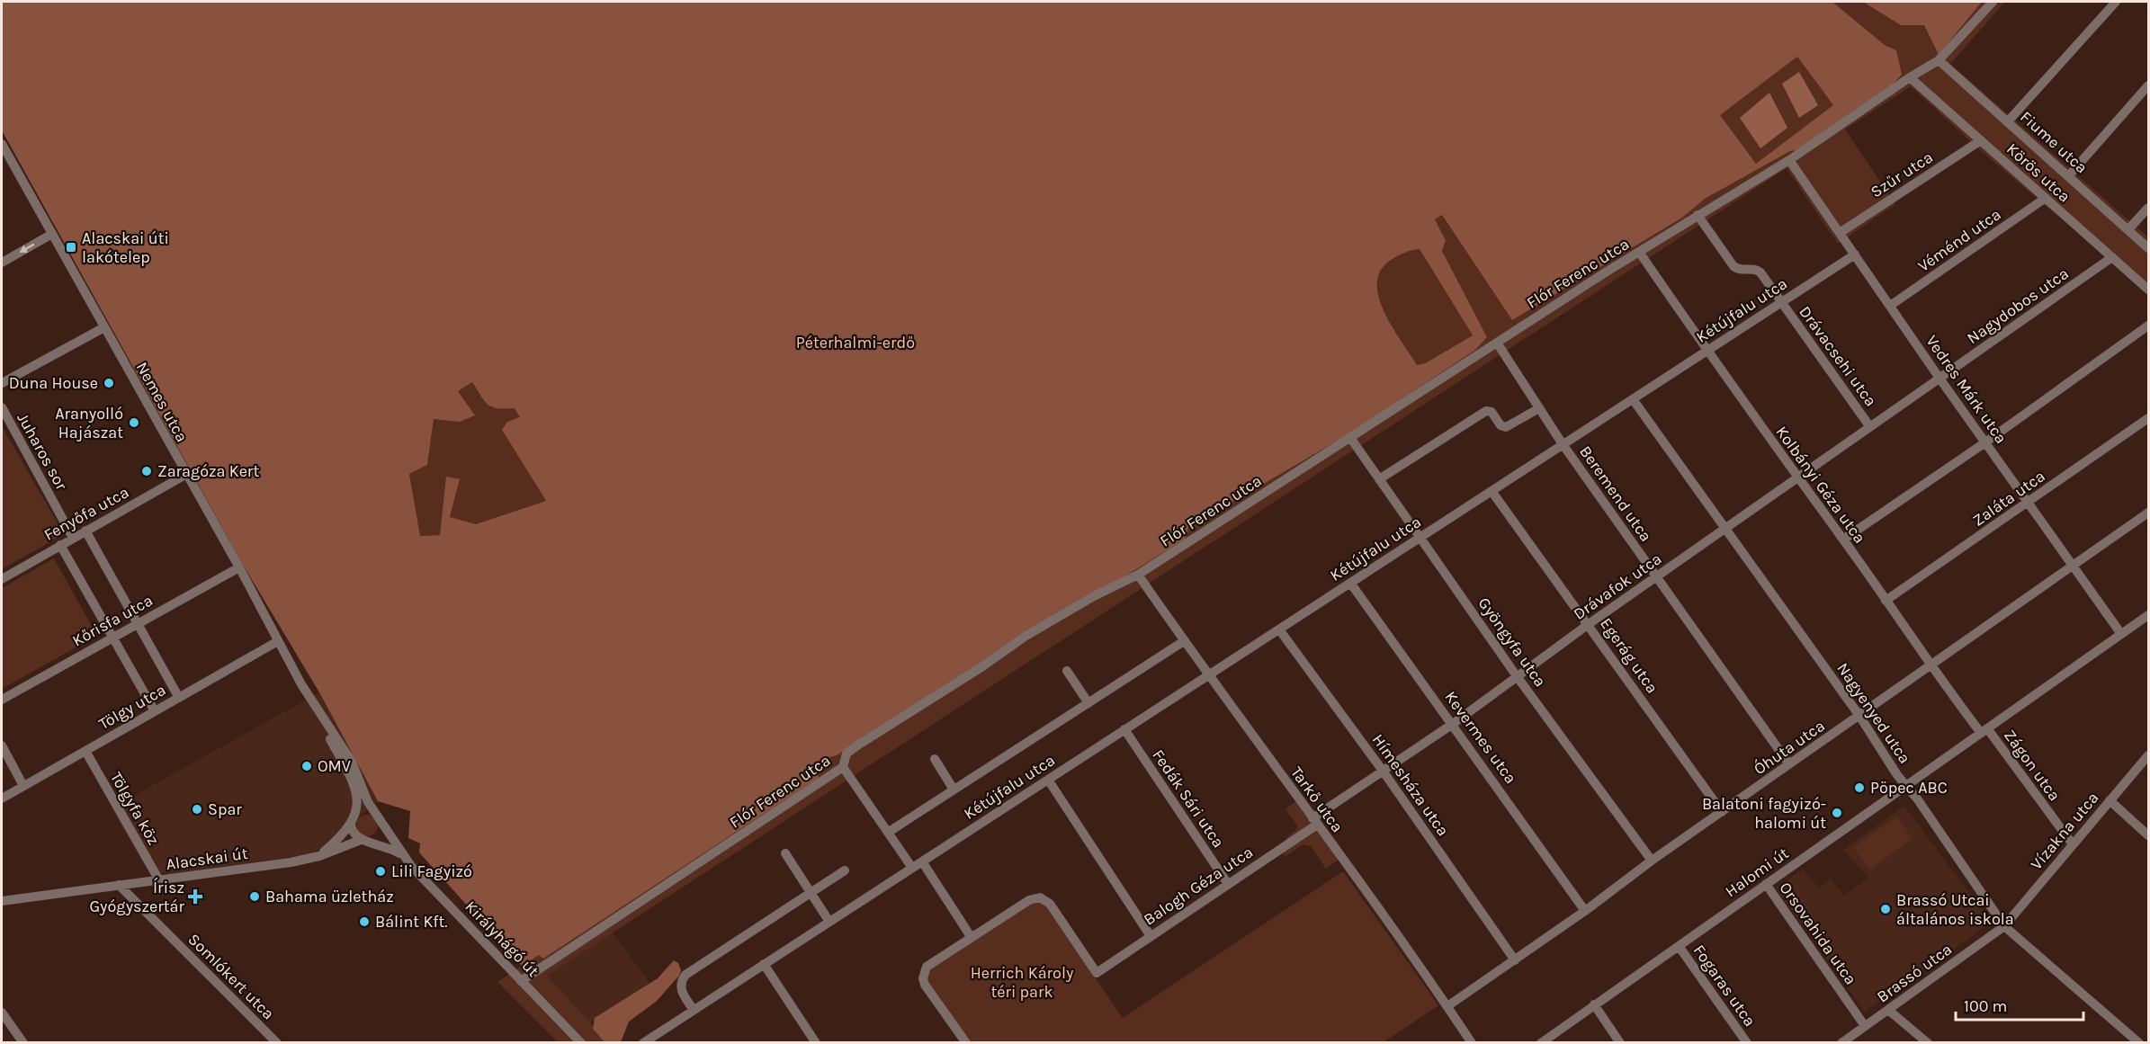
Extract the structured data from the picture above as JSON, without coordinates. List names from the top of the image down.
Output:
{
  "streets": {
    "street": [
      "Fiume utca",
      "Körös utca",
      "Szűr utca",
      "Véménd utca",
      "Flór Ferenc utca",
      "Nagydobos utca",
      "Kétújfalu utca",
      "Drávacsehi utca",
      "Vedres Márk utca",
      "Nemes utca",
      "Juharos sor",
      "Kolbányi Géza utca",
      "Beremend utca",
      "Zaláta utca",
      "Fenyőfa utca",
      "Drávafok utca",
      "Kőrisfa utca",
      "Gyöngyfa utca",
      "Egerág utca",
      "Tölgy utca",
      "Nagyenyed utca",
      "Kevermes utca",
      "Óhuta utca",
      "Zágon utca",
      "Hímesháza utca",
      "Fedák Sári utca",
      "Tarkő utca",
      "Tölgyfa köz",
      "Vízakna utca",
      "Alacskai út",
      "Halomi út",
      "Balogh Géza utca",
      "Orsovahida utca",
      "Királyhágó út",
      "Brassó utca",
      "Somlókert utca",
      "Fogaras utca"
    ]
  },
  "crossings": [
    ["Fiume utca", "Flór Ferenc utca"],
    ["Körös utca", "Szűr utca"],
    ["Körös utca", "Véménd utca"],
    ["Körös utca", "Flór Ferenc utca"],
    ["Körös utca", "Nagydobos utca"],
    ["Szűr utca", "Vedres Márk utca"],
    ["Véménd utca", "Vedres Márk utca"],
    ["Flór Ferenc utca", "Drávacsehi utca"],
    ["Flór Ferenc utca", "Vedres Márk utca"],
    ["Flór Ferenc utca", "Kolbányi Géza utca"],
    ["Flór Ferenc utca", "Beremend utca"],
    ["Flór Ferenc utca", "Gyöngyfa utca"],
    ["Flór Ferenc utca", "Tarkő utca"],
    ["Flór Ferenc utca", "Királyhágó út"],
    ["Nagydobos utca", "Vedres Márk utca"],
    ["Nagydobos utca", "Drávafok utca"],
    ["Kétújfalu utca", "Drávacsehi utca"],
    ["Kétújfalu utca", "Vedres Márk utca"],
    ["Kétújfalu utca", "Kolbányi Géza utca"],
    ["Kétújfalu utca", "Beremend utca"],
    ["Kétújfalu utca", "Gyöngyfa utca"],
    ["Kétújfalu utca", "Egerág utca"],
    ["Kétújfalu utca", "Nagyenyed utca"],
    ["Kétújfalu utca", "Kevermes utca"],
    ["Kétújfalu utca", "Hímesháza utca"],
    ["Kétújfalu utca", "Fedák Sári utca"],
    ["Kétújfalu utca", "Tarkő utca"],
    ["Drávacsehi utca", "Drávafok utca"],
    ["Vedres Márk utca", "Zaláta utca"],
    ["Vedres Márk utca", "Drávafok utca"],
    ["Vedres Márk utca", "Óhuta utca"],
    ["Vedres Márk utca", "Halomi út"],
    ["Nemes utca", "Fenyőfa utca"],
    ["Nemes utca", "Kőrisfa utca"],
    ["Nemes utca", "Tölgy utca"],
    ["Nemes utca", "Alacskai út"],
    ["Nemes utca", "Királyhágó út"],
    ["Juharos sor", "Fenyőfa utca"],
    ["Kolbányi Géza utca", "Zaláta utca"],
    ["Kolbányi Géza utca", "Drávafok utca"],
    ["Kolbányi Géza utca", "Óhuta utca"],
    ["Kolbányi Géza utca", "Zágon utca"],
    ["Kolbányi Géza utca", "Halomi út"],
    ["Beremend utca", "Drávafok utca"],
    ["Beremend utca", "Óhuta utca"],
    ["Drávafok utca", "Gyöngyfa utca"],
    ["Drávafok utca", "Egerág utca"],
    ["Drávafok utca", "Nagyenyed utca"],
    ["Drávafok utca", "Kevermes utca"],
    ["Drávafok utca", "Hímesháza utca"],
    ["Drávafok utca", "Tarkő utca"],
    ["Drávafok utca", "Balogh Géza utca"],
    ["Gyöngyfa utca", "Óhuta utca"],
    ["Egerág utca", "Óhuta utca"],
    ["Tölgy utca", "Tölgyfa köz"],
    ["Nagyenyed utca", "Óhuta utca"],
    ["Nagyenyed utca", "Vízakna utca"],
    ["Nagyenyed utca", "Halomi út"],
    ["Nagyenyed utca", "Brassó utca"],
    ["Kevermes utca", "Óhuta utca"],
    ["Óhuta utca", "Hímesháza utca"],
    ["Óhuta utca", "Tarkő utca"],
    ["Zágon utca", "Vízakna utca"],
    ["Zágon utca", "Halomi út"],
    ["Fedák Sári utca", "Balogh Géza utca"],
    ["Tarkő utca", "Balogh Géza utca"],
    ["Tölgyfa köz", "Alacskai út"],
    ["Vízakna utca", "Brassó utca"],
    ["Alacskai út", "Királyhágó út"],
    ["Alacskai út", "Somlókert utca"],
    ["Halomi út", "Orsovahida utca"],
    ["Halomi út", "Fogaras utca"],
    ["Orsovahida utca", "Brassó utca"]
  ],
  "parks": ["Péterhalmi-erdő", "Herrich Károly téri park"],
  "places": {
    "transit": ["Alacskai úti lakótelep"],
    "other": [
      "Duna House",
      "Aranyolló Hajászat",
      "Zaragóza Kert",
      "OMV",
      "Pöpec ABC",
      "Spar",
      "Balatoni fagyizó- halomi út",
      "Lili Fagyizó",
      "Bahama üzletház",
      "Brassó Utcai általános iskola",
      "Bálint Kft."
    ],
    "health": ["Írisz Gyógyszertár"]
  },
  "scale_bar": "100 m"
}
